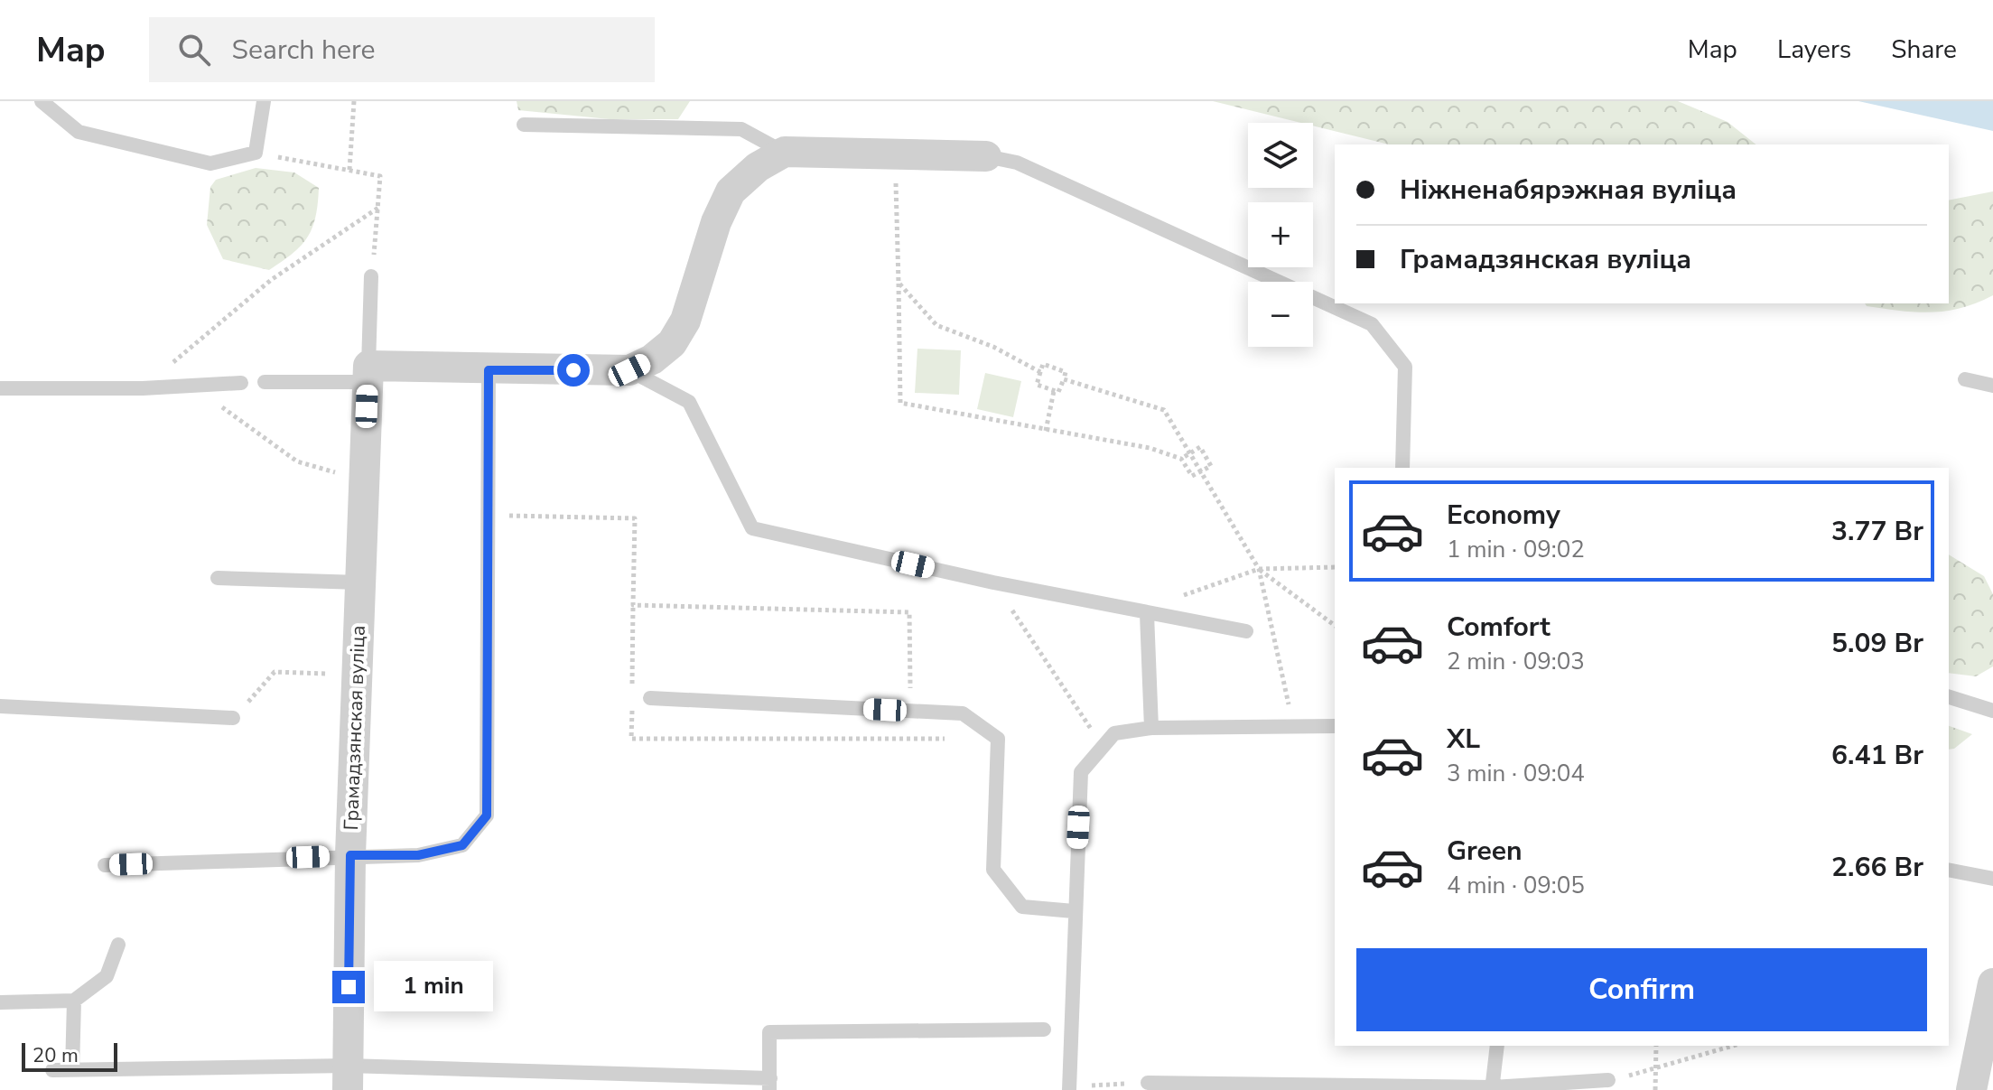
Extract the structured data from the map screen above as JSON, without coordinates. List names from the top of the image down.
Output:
{
  "streets": {
    "street": ["Грамадзянская вуліца"]
  },
  "scale_bar": "20 m",
  "page": {
    "header": "Map",
    "search": "Search here",
    "nav": ["Map", "Layers", "Share"],
    "map_buttons": ["+", "−"],
    "banner": ["Ніжненабярэжная вуліца", "Грамадзянская вуліца"],
    "list": [
      {
        "name": "Economy",
        "note": "1 min · 09:02",
        "value": "3.77 Br"
      },
      {
        "name": "Comfort",
        "note": "2 min · 09:03",
        "value": "5.09 Br"
      },
      {
        "name": "XL",
        "note": "3 min · 09:04",
        "value": "6.41 Br"
      },
      {
        "name": "Green",
        "note": "4 min · 09:05",
        "value": "2.66 Br"
      }
    ],
    "buttons": "Confirm",
    "bubble": "1 min",
    "scale": "20 m"
  }
}
